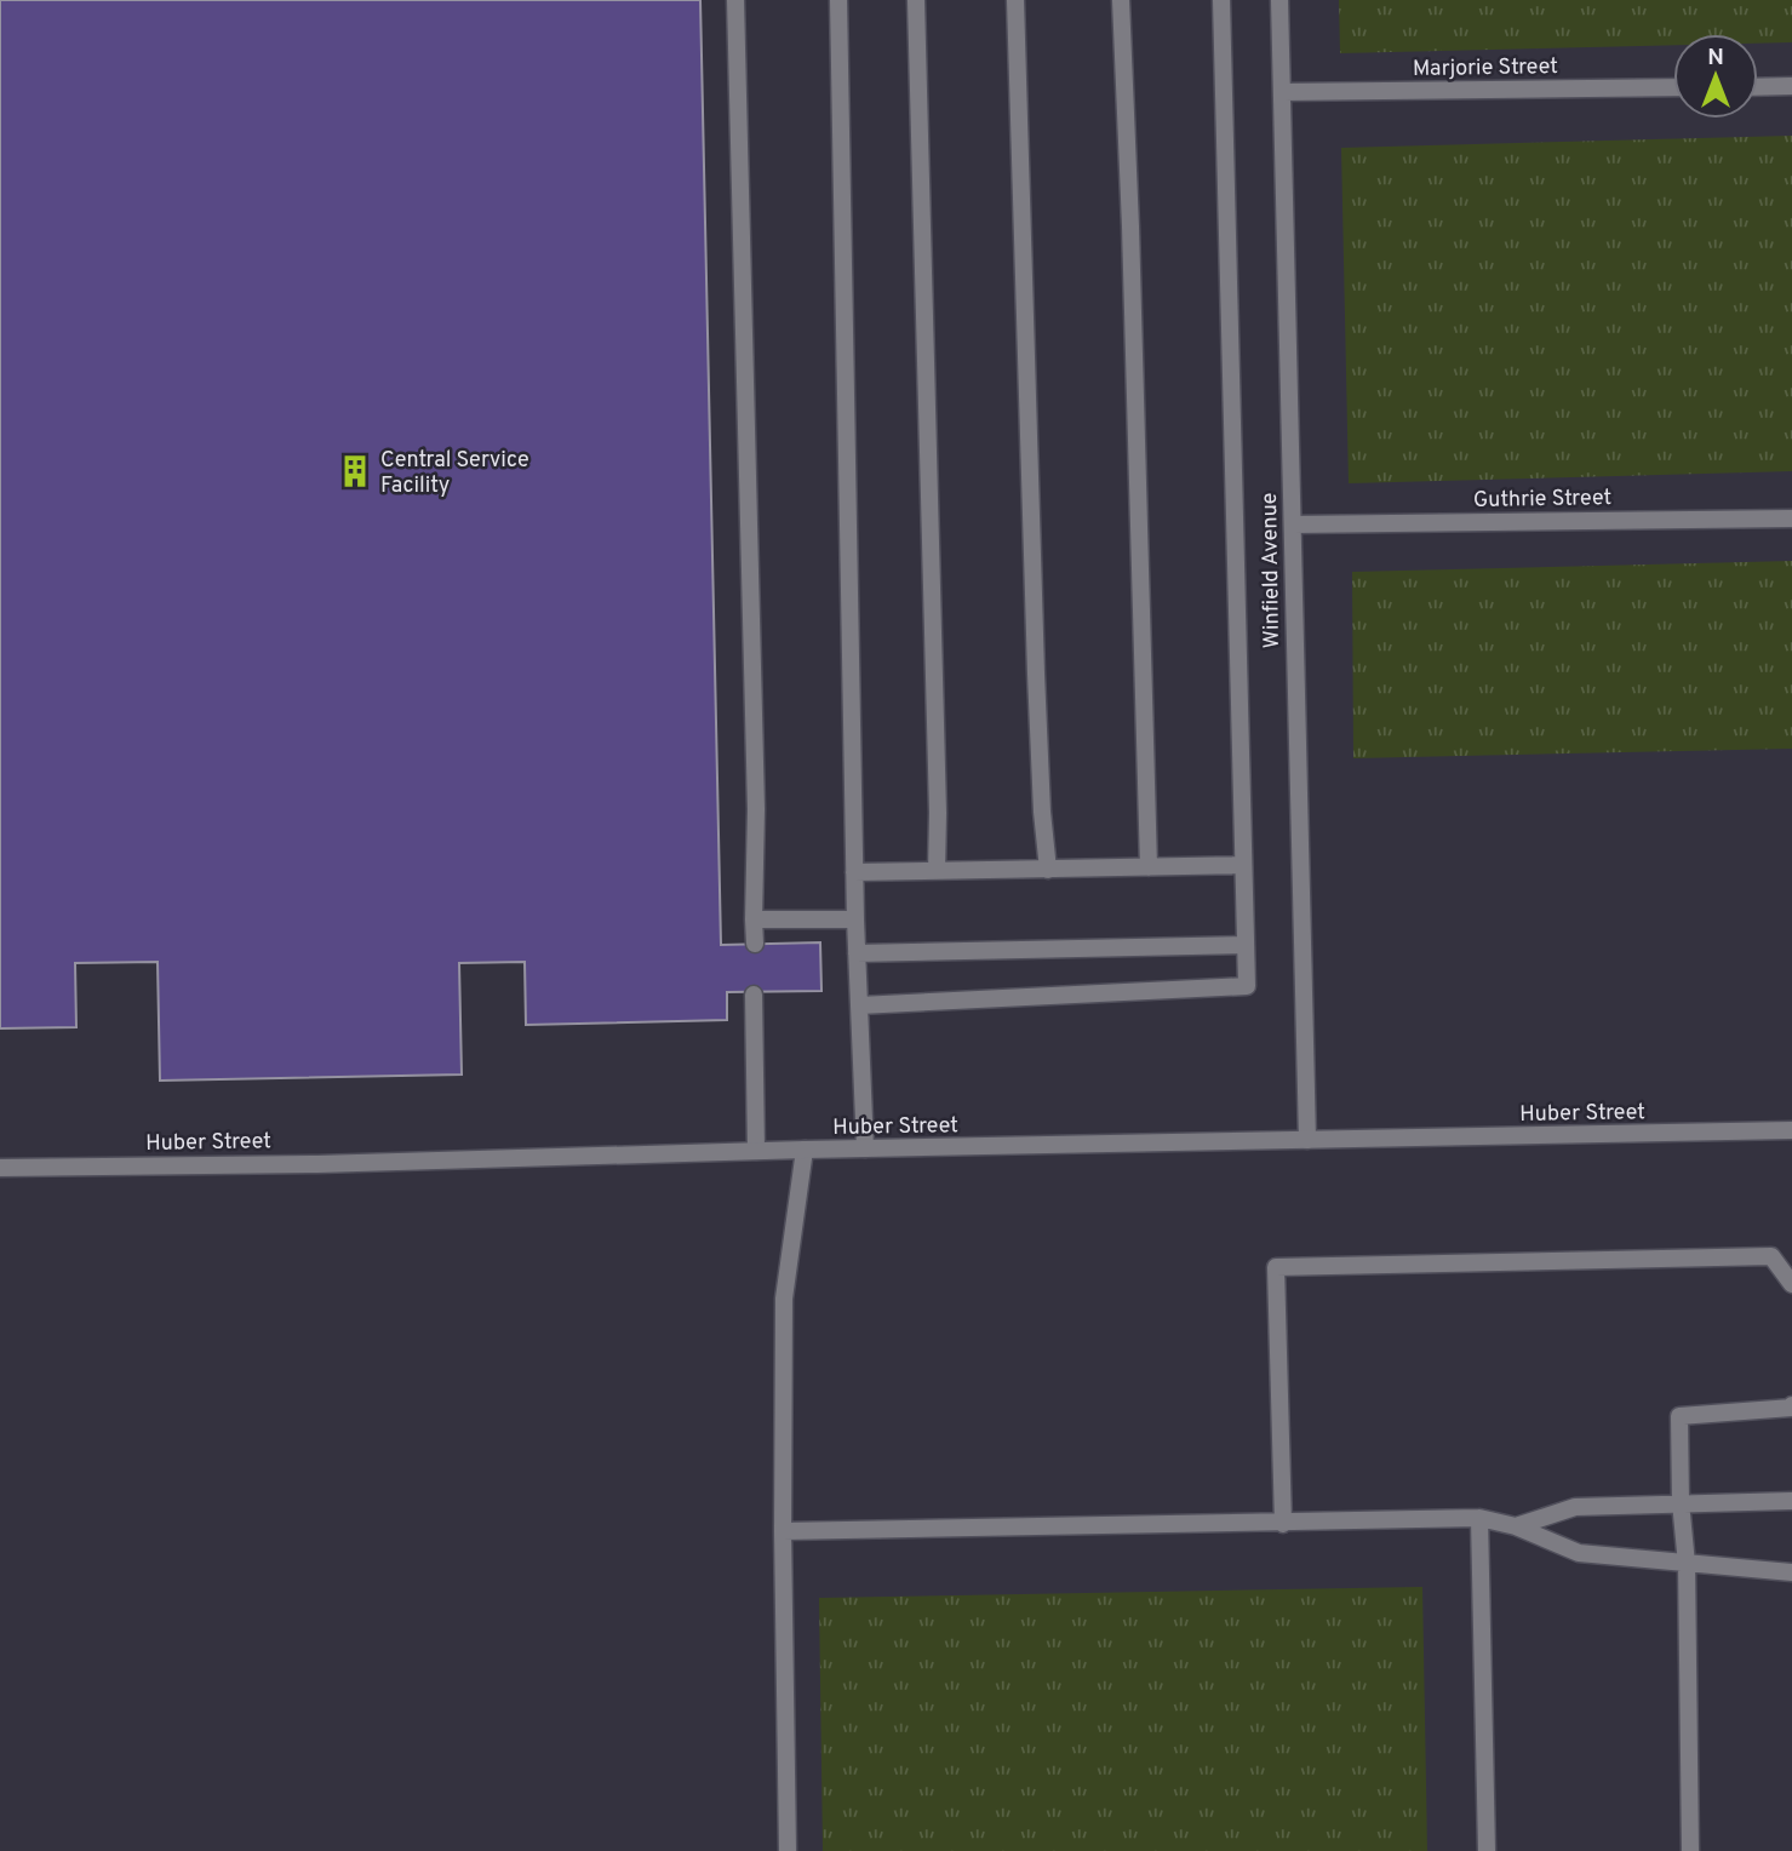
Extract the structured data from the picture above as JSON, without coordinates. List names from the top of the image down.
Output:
{
  "streets": {
    "street": [
      "Marjorie Street",
      "Guthrie Street",
      "Winfield Avenue",
      "Huber Street"
    ]
  },
  "crossings": [
    ["Marjorie Street", "Winfield Avenue"],
    ["Guthrie Street", "Winfield Avenue"],
    ["Winfield Avenue", "Huber Street"]
  ],
  "places": {
    "building": ["Central Service Facility"]
  },
  "north": "top"
}
